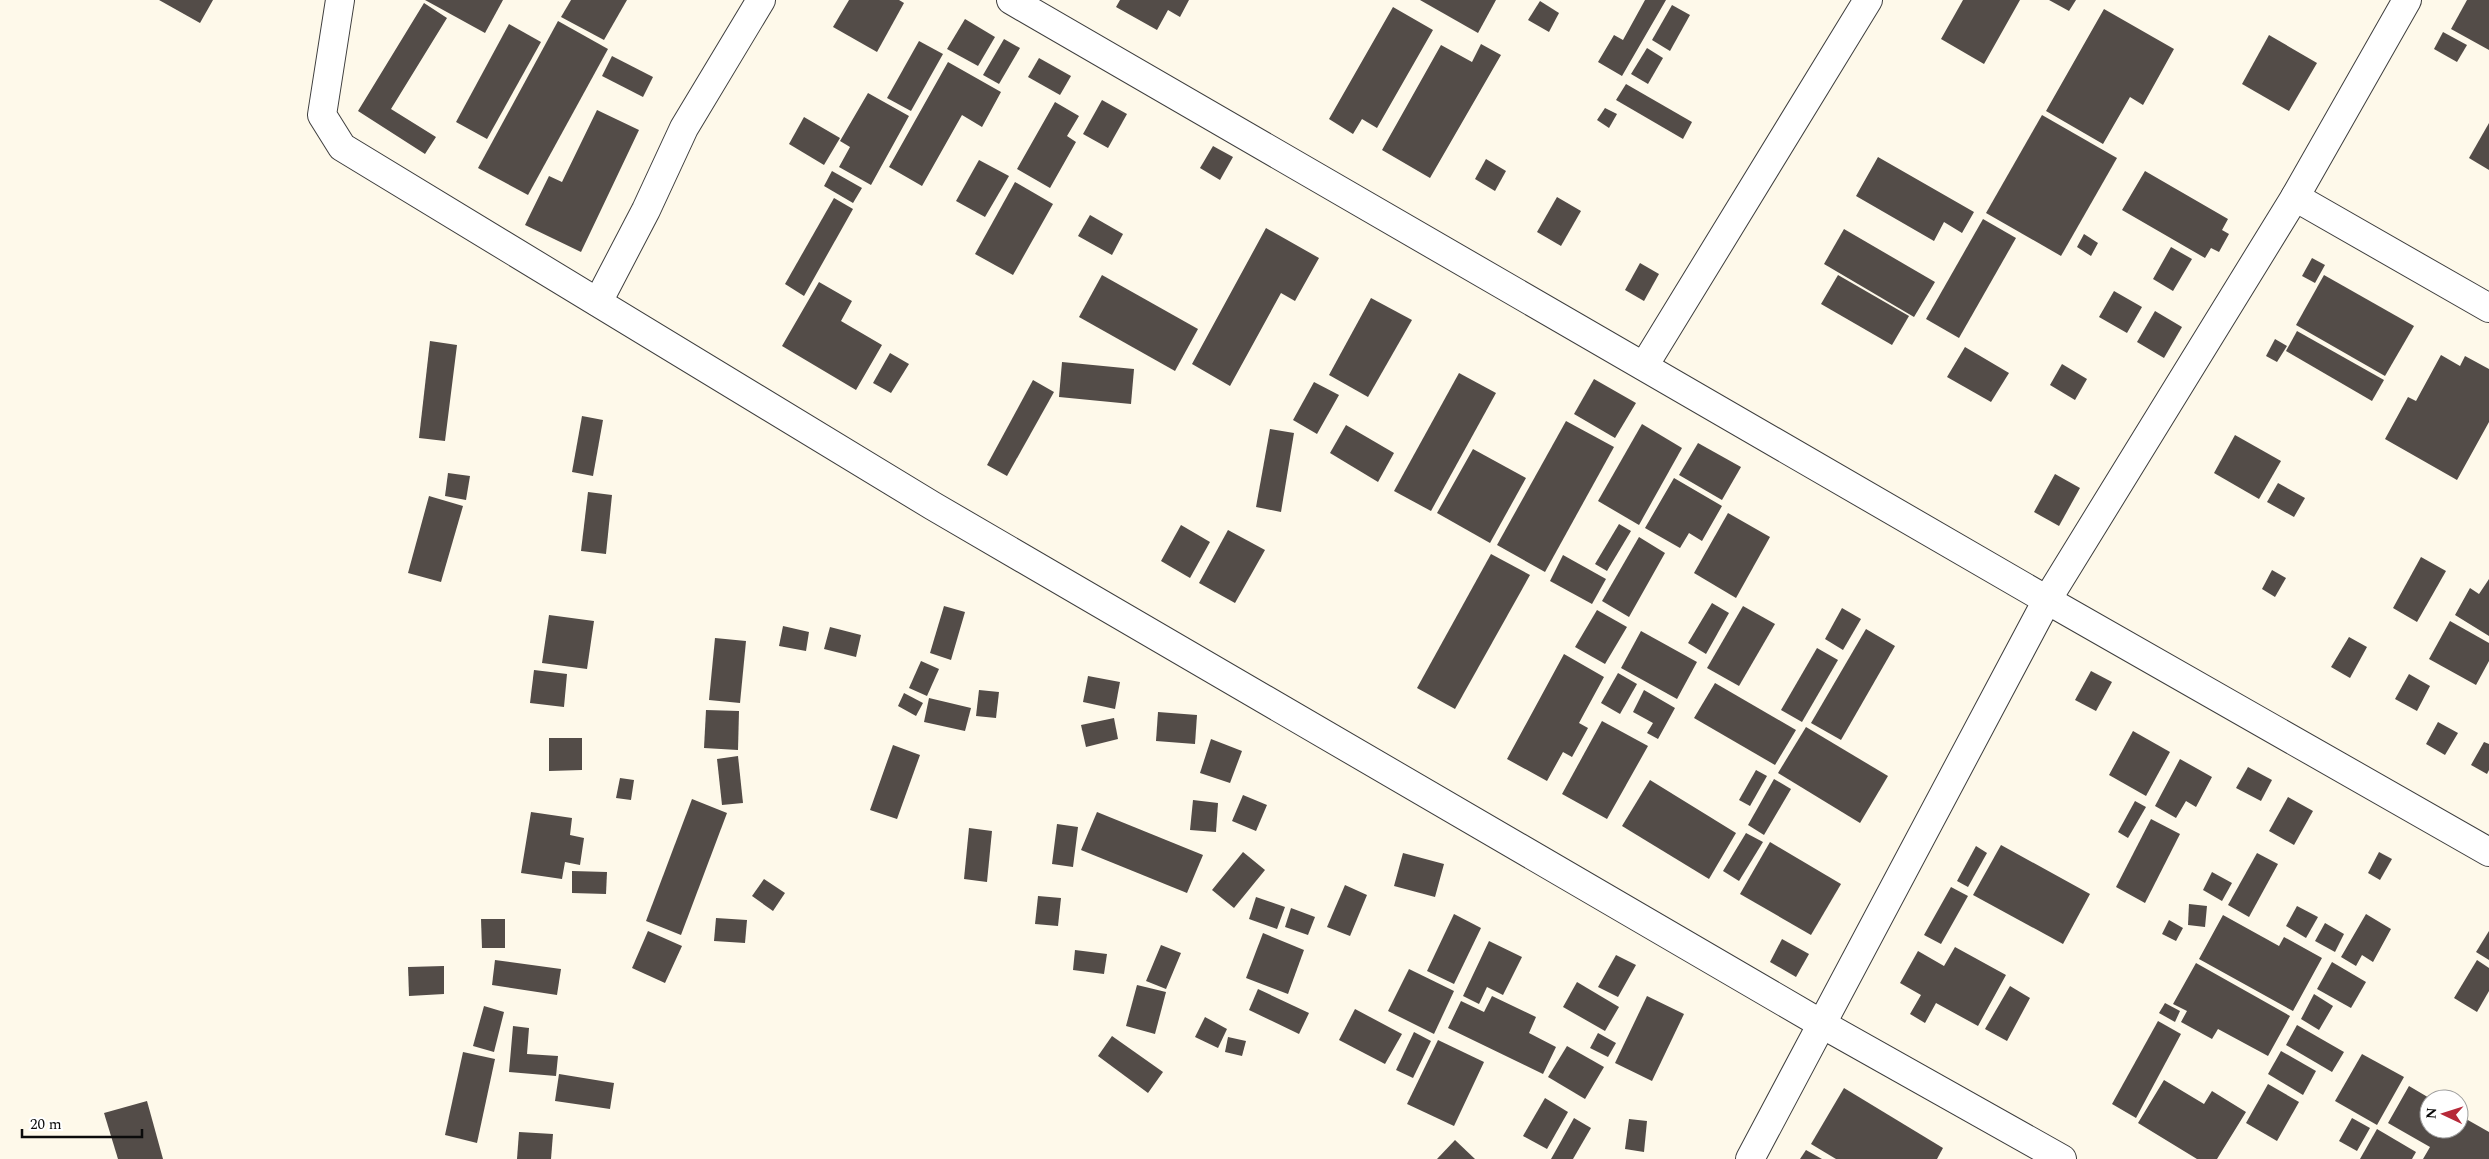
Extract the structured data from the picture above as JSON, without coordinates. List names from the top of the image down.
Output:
{
  "scale_bar": "20 m",
  "north": "left"
}
